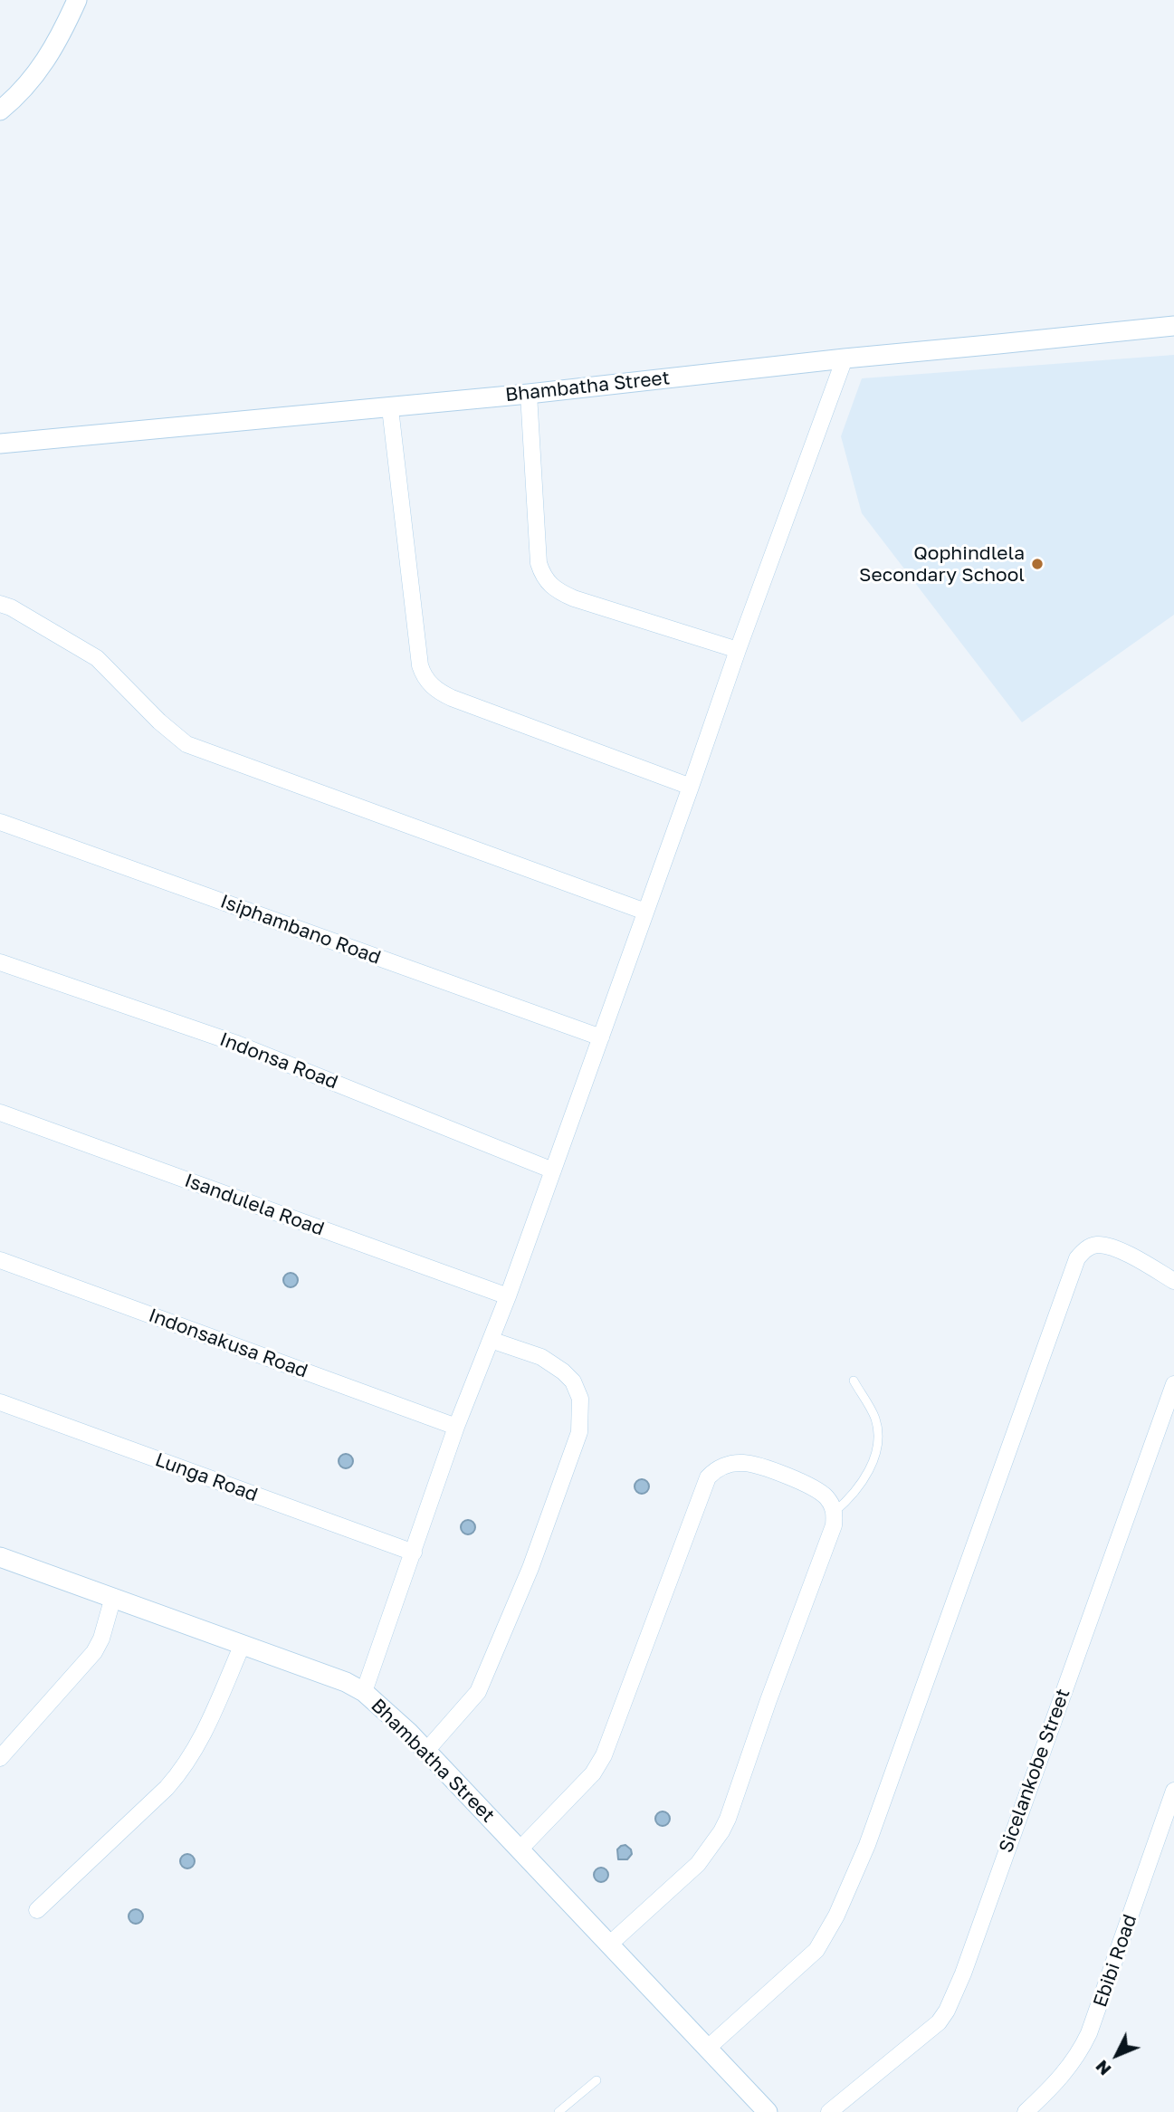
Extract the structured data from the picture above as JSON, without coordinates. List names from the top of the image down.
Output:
{
  "streets": {
    "street": [
      "Bhambatha Street",
      "Isiphambano Road",
      "Indonsa Road",
      "Isandulela Road",
      "Indonsakusa Road",
      "Lunga Road",
      "Sicelankobe Street",
      "Ebibi Road"
    ]
  },
  "places": ["Qophindlela Secondary School"],
  "north": "bottom left"
}
